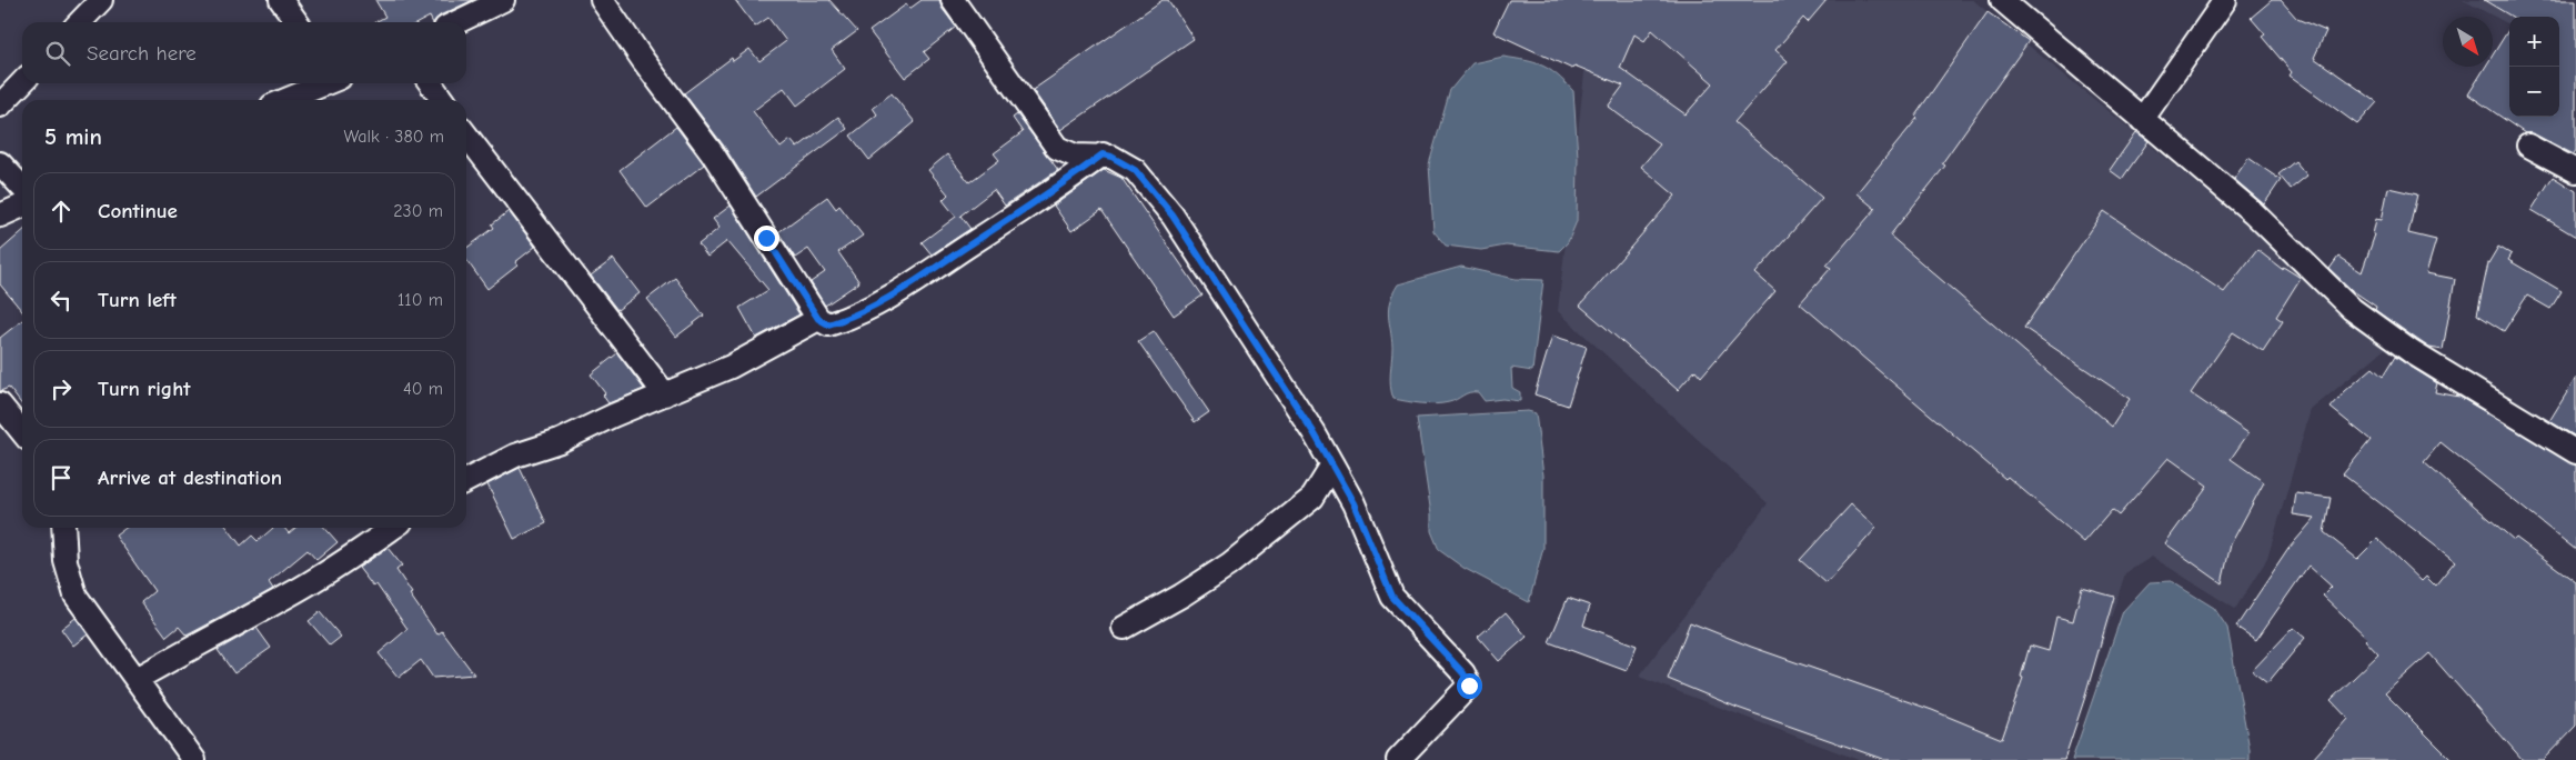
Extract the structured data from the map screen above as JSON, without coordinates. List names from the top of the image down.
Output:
{
  "north": "bottom right",
  "page": {
    "map_buttons": ["+", "−"],
    "search": "Search here",
    "heading": ["5 min", "Walk · 380 m"],
    "list": [
      ["Continue", "230 m"],
      ["Turn left", "110 m"],
      ["Turn right", "40 m"],
      "Arrive at destination"
    ]
  }
}
